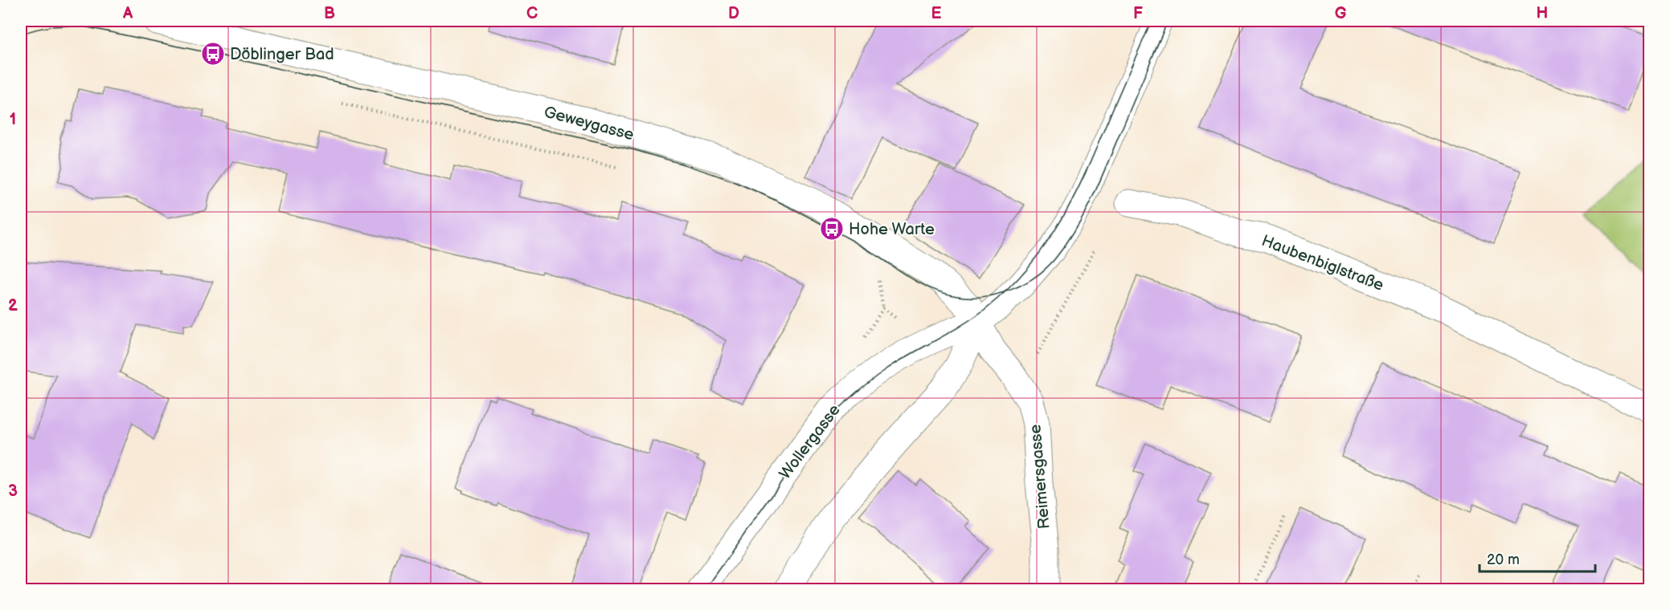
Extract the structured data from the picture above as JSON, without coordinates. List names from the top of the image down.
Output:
{
  "streets": {
    "street": [
      "Geweygasse",
      "Haubenbiglstraße",
      "Wollergasse",
      "Reimersgasse"
    ]
  },
  "crossings": [
    ["Geweygasse", "Wollergasse"],
    ["Geweygasse", "Reimersgasse"],
    ["Wollergasse", "Reimersgasse"]
  ],
  "places": {
    "bus stop": ["Döblinger Bad", "Hohe Warte"]
  },
  "scale_bar": "20 m",
  "grid": {
    "columns": [
      "A",
      "B",
      "C",
      "D",
      "E",
      "F",
      "G",
      "H"
    ],
    "rows": ["1", "2", "3"]
  }
}
